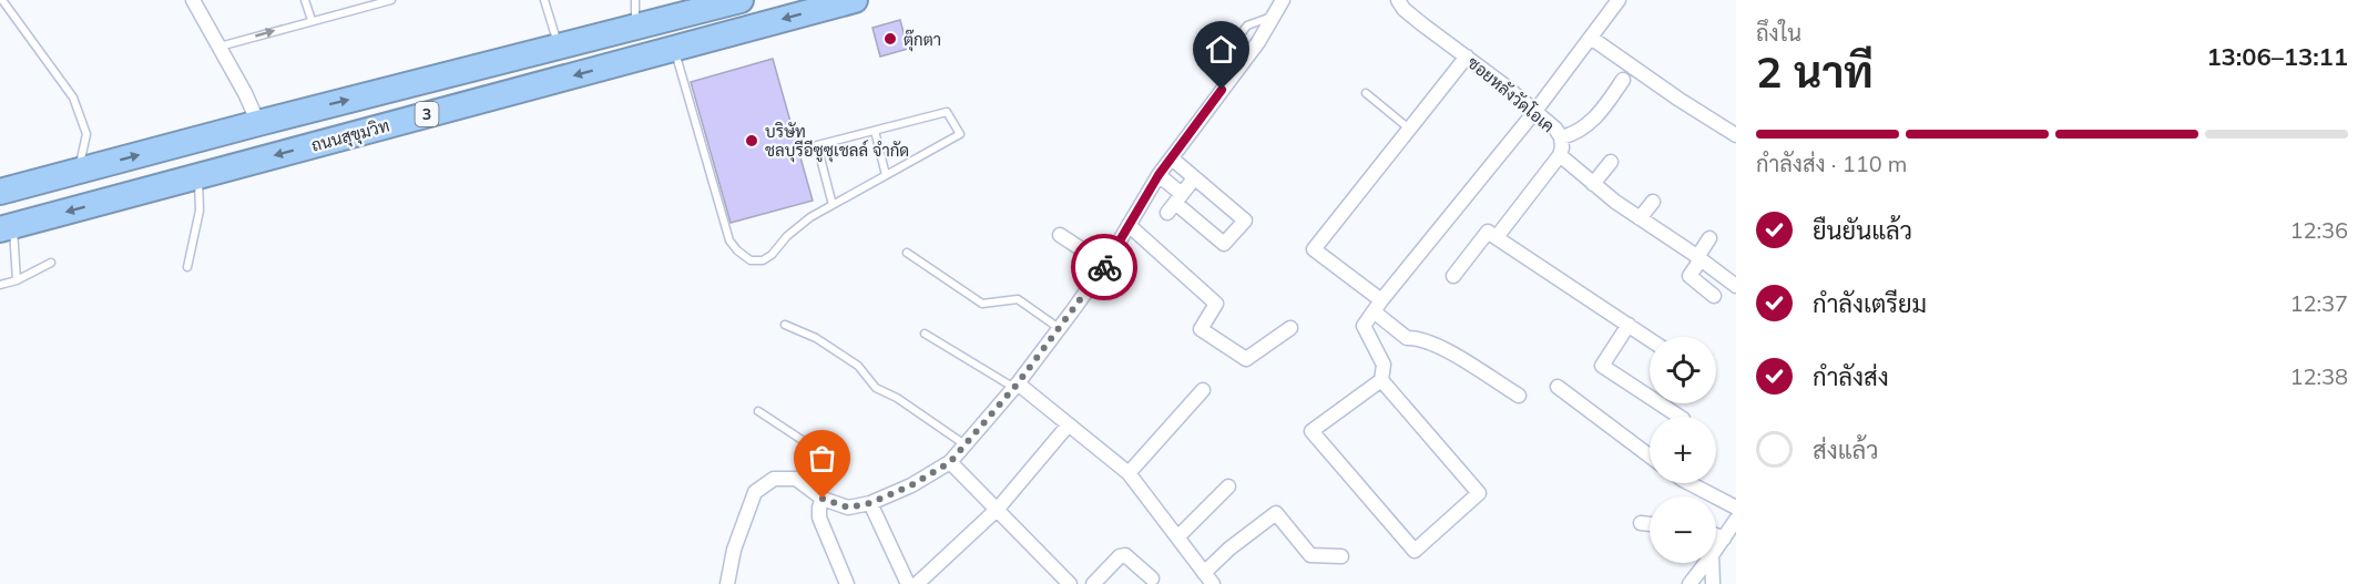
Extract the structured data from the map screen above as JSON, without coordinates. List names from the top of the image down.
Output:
{
  "streets": {
    "highway": ["3", "ถนนสุขุมวิท"],
    "street": ["ซอยหลังวัดโอเค"]
  },
  "places": ["ตุ๊กตา", "บริษัท ชลบุรีอีซูซุเชลล์ จำกัด"],
  "page": {
    "heading": ["2 นาที", "ถึงใน", "13:06–13:11"],
    "bar": "กำลังส่ง · 110 m",
    "list": [
      ["ยืนยันแล้ว", "12:36"],
      ["กำลังเตรียม", "12:37"],
      ["กำลังส่ง", "12:38"],
      "ส่งแล้ว"
    ],
    "map_buttons": ["+", "−"]
  }
}
